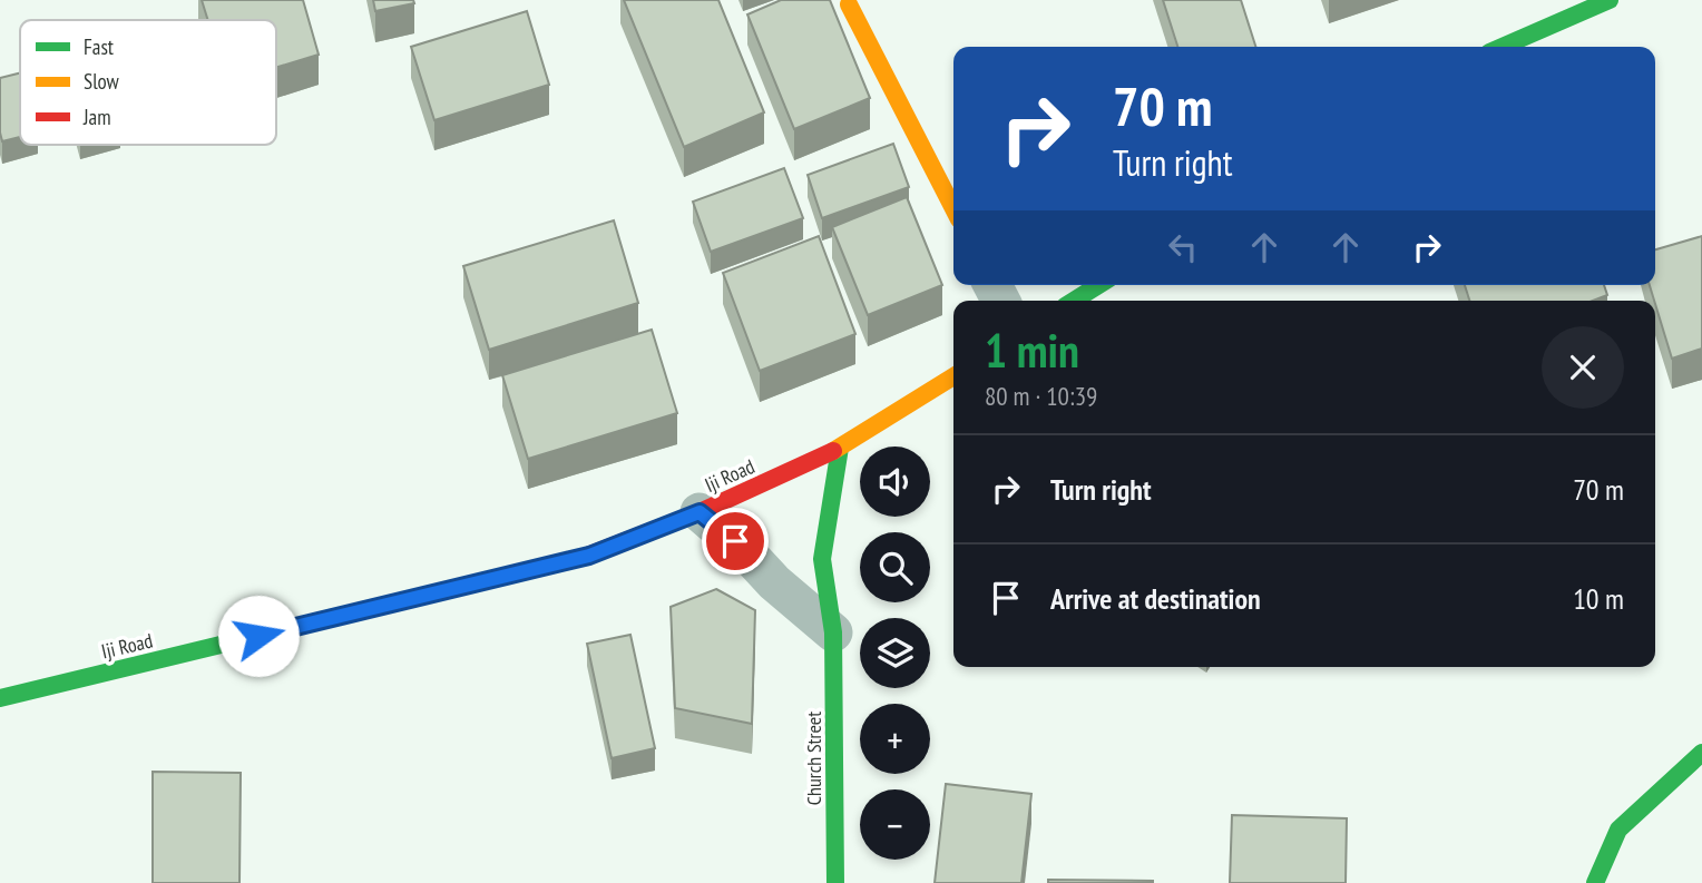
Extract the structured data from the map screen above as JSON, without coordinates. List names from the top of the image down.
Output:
{
  "streets": {
    "street": ["Iji Road", "Church Street"]
  },
  "crossings": [
    ["Iji Road", "Church Street"]
  ],
  "legend": ["Fast", "Slow", "Jam"],
  "page": {
    "turn": ["70 m", "Turn right"],
    "heading": ["1 min", "80 m · 10:39"],
    "list": [
      {
        "name": "Turn right",
        "value": "70 m"
      },
      {
        "name": "Arrive at destination",
        "value": "10 m"
      }
    ],
    "map_buttons": ["+", "−"]
  }
}
